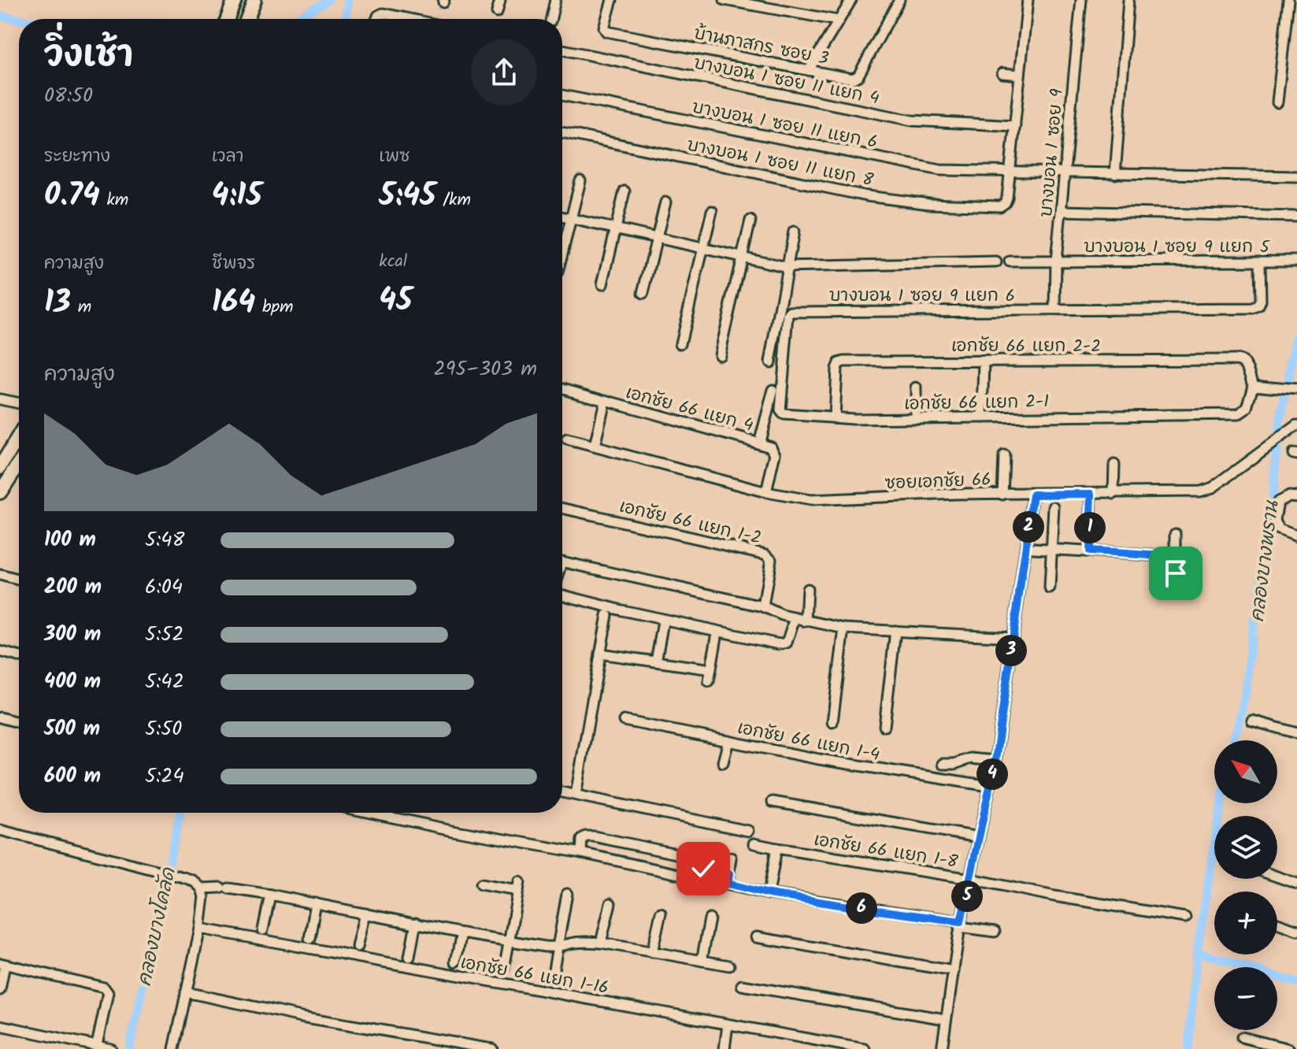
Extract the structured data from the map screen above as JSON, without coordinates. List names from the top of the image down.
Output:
{
  "streets": {
    "street": [
      "บ้านภาสกร ซอย 3",
      "บางบอน 1 ซอย 11 แยก 4",
      "บางบอน 1 ซอย 11 แยก 6",
      "บางบอน 1 ซอย 9",
      "บางบอน 1 ซอย 11 แยก 8",
      "บางบอน 1 ซอย 9 แยก 5",
      "บางบอน 1 ซอย 9 แยก 6",
      "เอกชัย 66 แยก 2-2",
      "เอกชัย 66 แยก 2-1",
      "เอกชัย 66 แยก 4",
      "ซอยเอกชัย 66",
      "เอกชัย 66 แยก 1-2",
      "เอกชัย 66 แยก 1-4",
      "เอกชัย 66 แยก 1-8",
      "เอกชัย 66 แยก 1-16"
    ]
  },
  "crossings": [
    ["บางบอน 1 ซอย 11 แยก 6", "บางบอน 1 ซอย 9"],
    ["บางบอน 1 ซอย 11 แยก 6", "บางบอน 1 ซอย 11 แยก 8"],
    ["บางบอน 1 ซอย 9", "บางบอน 1 ซอย 9 แยก 5"],
    ["บางบอน 1 ซอย 9", "บางบอน 1 ซอย 9 แยก 6"],
    ["บางบอน 1 ซอย 9 แยก 5", "บางบอน 1 ซอย 9 แยก 6"],
    ["บางบอน 1 ซอย 9 แยก 6", "เอกชัย 66 แยก 2-1"],
    ["เอกชัย 66 แยก 2-2", "เอกชัย 66 แยก 2-1"],
    ["เอกชัย 66 แยก 4", "ซอยเอกชัย 66"]
  ],
  "water": ["คลองบางพราน", "คลองบางโคลัด"],
  "north": "top left",
  "page": {
    "heading": ["วิ่งเช้า", "08:50"],
    "stats": [
      ["ระยะทาง", "0.74 km"],
      ["เวลา", "4:15"],
      ["เพซ", "5:45 /km"],
      ["ความสูง", "13 m"],
      ["ชีพจร", "164 bpm"],
      ["kcal", "45"]
    ],
    "chart": ["ความสูง", "295–303 m"],
    "pins": [
      "2",
      "1",
      "3",
      "4",
      "5",
      "6"
    ],
    "list": [
      {
        "name": "100 m",
        "note": "5:48"
      },
      {
        "name": "200 m",
        "note": "6:04"
      },
      {
        "name": "300 m",
        "note": "5:52"
      },
      {
        "name": "400 m",
        "note": "5:42"
      },
      {
        "name": "500 m",
        "note": "5:50"
      },
      {
        "name": "600 m",
        "note": "5:24"
      }
    ],
    "map_buttons": ["+", "−"]
  }
}
